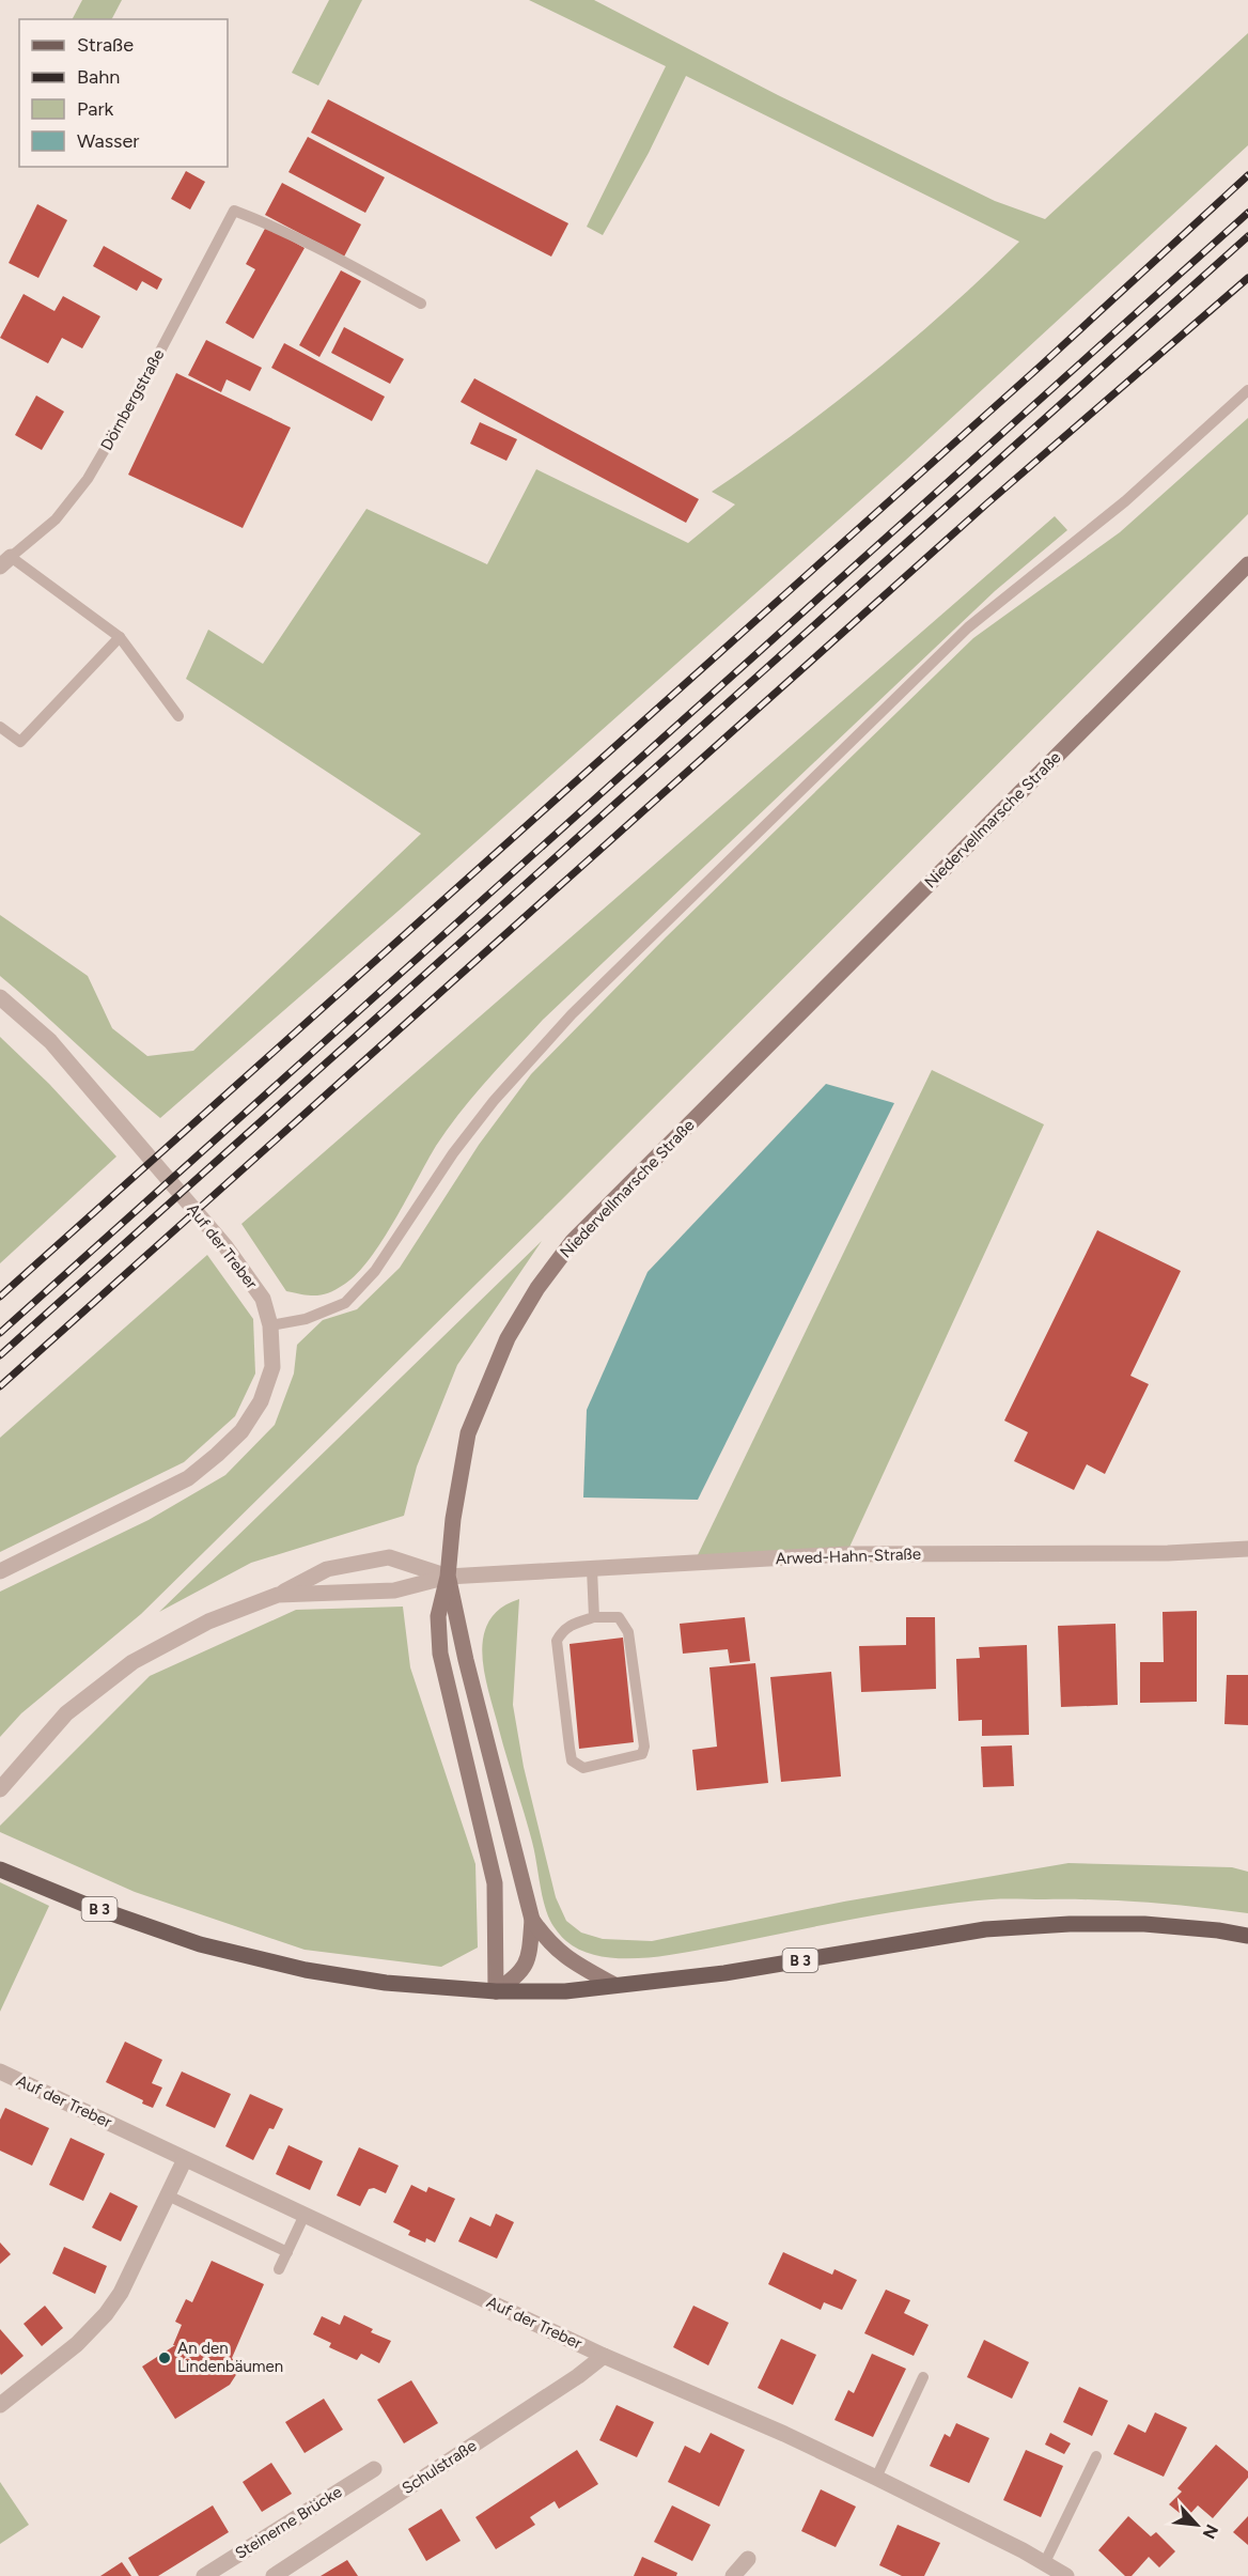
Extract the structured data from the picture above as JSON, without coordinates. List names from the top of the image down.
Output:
{
  "streets": {
    "main road": ["Niedervellmarsche Straße", "B 3"],
    "street": [
      "Auf der Treber",
      "Arwed-Hahn-Straße",
      "Schulstraße",
      "Steinerne Brücke"
    ],
    "lane": ["Dörnbergstraße"]
  },
  "crossings": [
    ["Niedervellmarsche Straße", "Arwed-Hahn-Straße"],
    ["Auf der Treber", "Schulstraße"]
  ],
  "places": ["An den Lindenbäumen"],
  "legend": [
    "Straße",
    "Bahn",
    "Park",
    "Wasser"
  ],
  "north": "bottom right"
}
